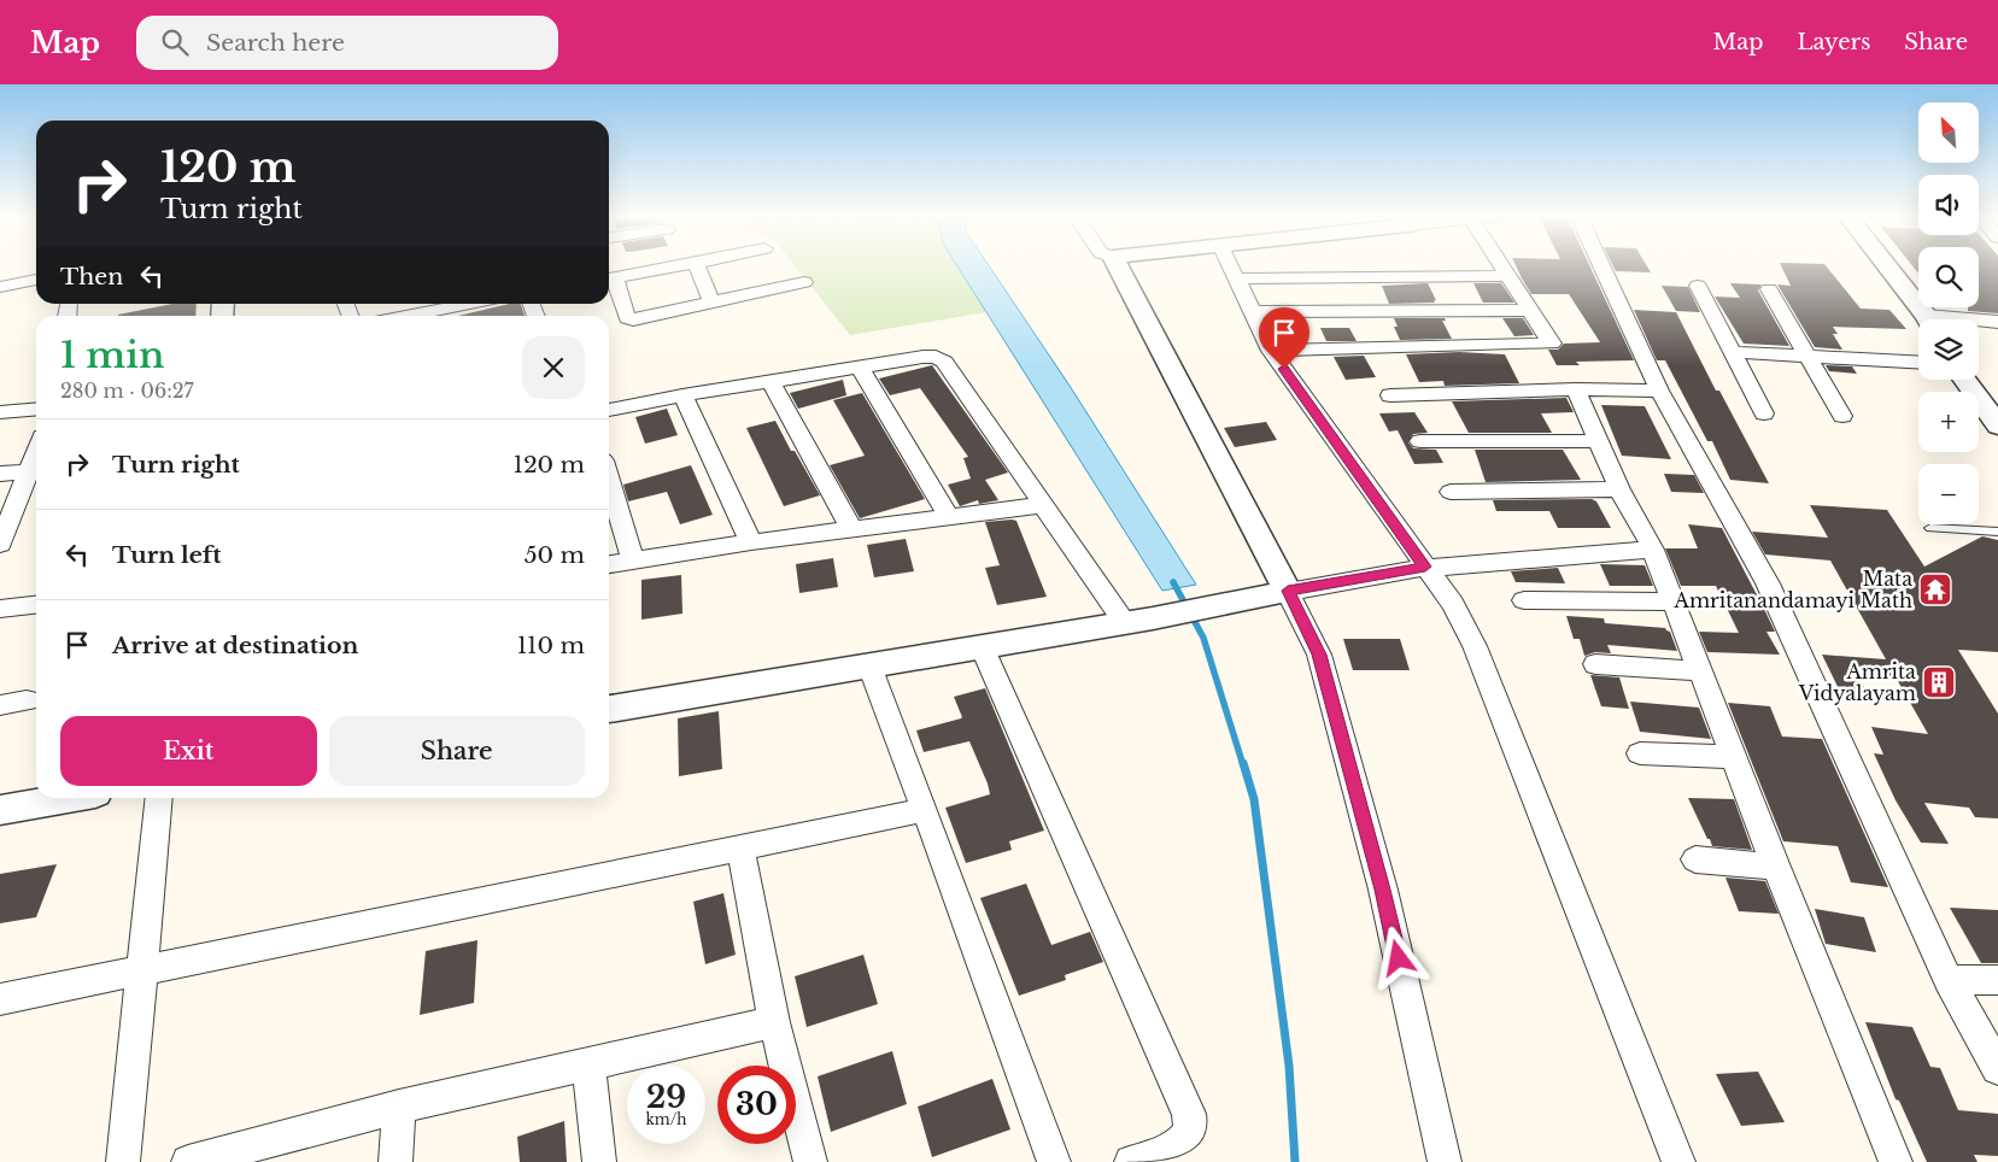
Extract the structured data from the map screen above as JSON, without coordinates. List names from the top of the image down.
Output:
{
  "places": {
    "temple": ["Mata Amritanandamayi Math"],
    "building": ["Amrita Vidyalayam"]
  },
  "north": "top left",
  "page": {
    "header": "Map",
    "search": "Search here",
    "nav": ["Map", "Layers", "Share"],
    "map_buttons": ["+", "−"],
    "turn": ["120 m", "Turn right"],
    "then": "Then",
    "heading": ["1 min", "280 m · 06:27"],
    "list": [
      {
        "name": "Turn right",
        "value": "120 m"
      },
      {
        "name": "Turn left",
        "value": "50 m"
      },
      {
        "name": "Arrive at destination",
        "value": "110 m"
      }
    ],
    "buttons": ["Exit", "Share"],
    "speed": "29 km/h",
    "limit": "30"
  }
}
